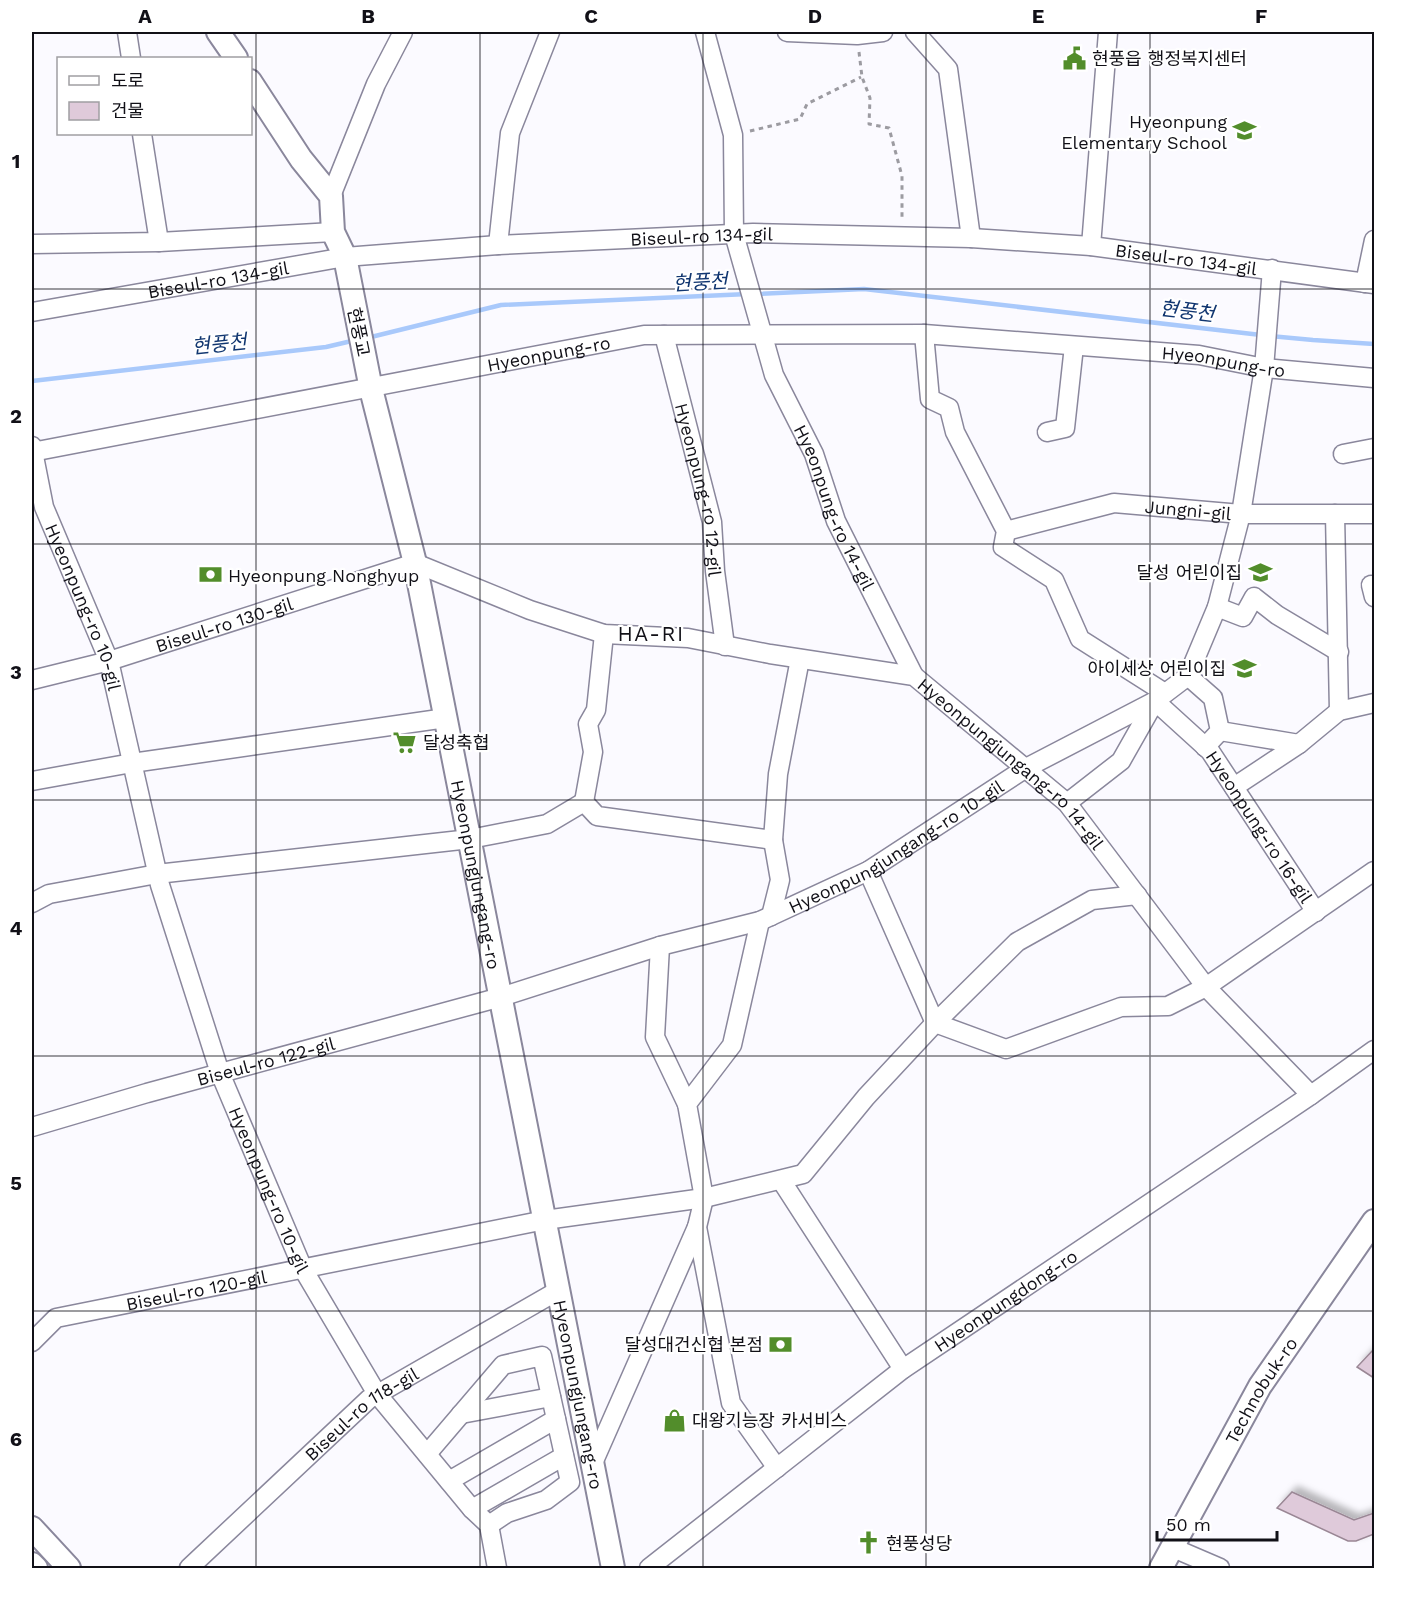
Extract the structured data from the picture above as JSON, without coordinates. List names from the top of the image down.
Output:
{
  "streets": {
    "main road": ["현풍교", "Hyeonpungjungang-ro", "Technobuk-ro"],
    "street": [
      "Biseul-ro 134-gil",
      "Hyeonpung-ro",
      "Hyeonpung-ro 12-gil",
      "Hyeonpung-ro 14-gil",
      "Jungni-gil",
      "Hyeonpung-ro 10-gil",
      "Biseul-ro 130-gil",
      "Hyeonpungjungang-ro 14-gil",
      "Hyeonpung-ro 16-gil",
      "Hyeonpungjungang-ro 10-gil",
      "Biseul-ro 122-gil",
      "Biseul-ro 120-gil",
      "Hyeonpungdong-ro",
      "Biseul-ro 118-gil"
    ]
  },
  "crossings": [
    ["Biseul-ro 134-gil", "현풍교"],
    ["Biseul-ro 134-gil", "Hyeonpung-ro 14-gil"],
    ["Biseul-ro 134-gil", "Hyeonpungjungang-ro 10-gil"],
    ["현풍교", "Hyeonpung-ro"],
    ["현풍교", "Hyeonpungjungang-ro"],
    ["Hyeonpung-ro", "Hyeonpung-ro 12-gil"],
    ["Hyeonpung-ro", "Hyeonpung-ro 14-gil"],
    ["Hyeonpung-ro", "Hyeonpung-ro 10-gil"],
    ["Hyeonpung-ro", "Hyeonpung-ro 16-gil"],
    ["Hyeonpung-ro", "Hyeonpungjungang-ro 10-gil"],
    ["Hyeonpung-ro", "Hyeonpungjungang-ro"],
    ["Hyeonpung-ro 12-gil", "Hyeonpungjungang-ro 14-gil"],
    ["Hyeonpung-ro 14-gil", "Hyeonpungjungang-ro 14-gil"],
    ["Jungni-gil", "Hyeonpung-ro 16-gil"],
    ["Jungni-gil", "Hyeonpungjungang-ro 10-gil"],
    ["Hyeonpung-ro 10-gil", "Biseul-ro 130-gil"],
    ["Hyeonpung-ro 10-gil", "Biseul-ro 122-gil"],
    ["Hyeonpung-ro 10-gil", "Biseul-ro 120-gil"],
    ["Hyeonpung-ro 10-gil", "Biseul-ro 118-gil"],
    ["Biseul-ro 130-gil", "Hyeonpungjungang-ro 14-gil"],
    ["Biseul-ro 130-gil", "Hyeonpungjungang-ro"],
    ["Hyeonpungjungang-ro 14-gil", "Hyeonpung-ro 16-gil"],
    ["Hyeonpungjungang-ro 14-gil", "Hyeonpungjungang-ro 10-gil"],
    ["Hyeonpungjungang-ro 14-gil", "Hyeonpungjungang-ro"],
    ["Hyeonpungjungang-ro 14-gil", "Hyeonpungdong-ro"],
    ["Hyeonpung-ro 16-gil", "Hyeonpungjungang-ro 10-gil"],
    ["Hyeonpungjungang-ro 10-gil", "Hyeonpungjungang-ro"],
    ["Hyeonpungjungang-ro 10-gil", "Biseul-ro 122-gil"],
    ["Hyeonpungjungang-ro", "Biseul-ro 122-gil"],
    ["Hyeonpungjungang-ro", "Biseul-ro 120-gil"],
    ["Hyeonpungjungang-ro", "Biseul-ro 118-gil"]
  ],
  "districts": ["HA-RI"],
  "water": ["현풍천"],
  "places": {
    "public building": ["현풍읍 행정복지센터"],
    "school or university": ["Hyeonpung Elementary School", "달성 어린이집", "아이세상 어린이집"],
    "bank": ["Hyeonpung Nonghyup", "달성대건신협 본점"],
    "supermarket": ["달성축협"],
    "shop": ["대왕기능장 카서비스"],
    "church": ["현풍성당"]
  },
  "legend": ["도로", "건물"],
  "scale_bar": "50 m",
  "grid": {
    "columns": [
      "A",
      "B",
      "C",
      "D",
      "E",
      "F"
    ],
    "rows": [
      "1",
      "2",
      "3",
      "4",
      "5",
      "6"
    ]
  }
}
